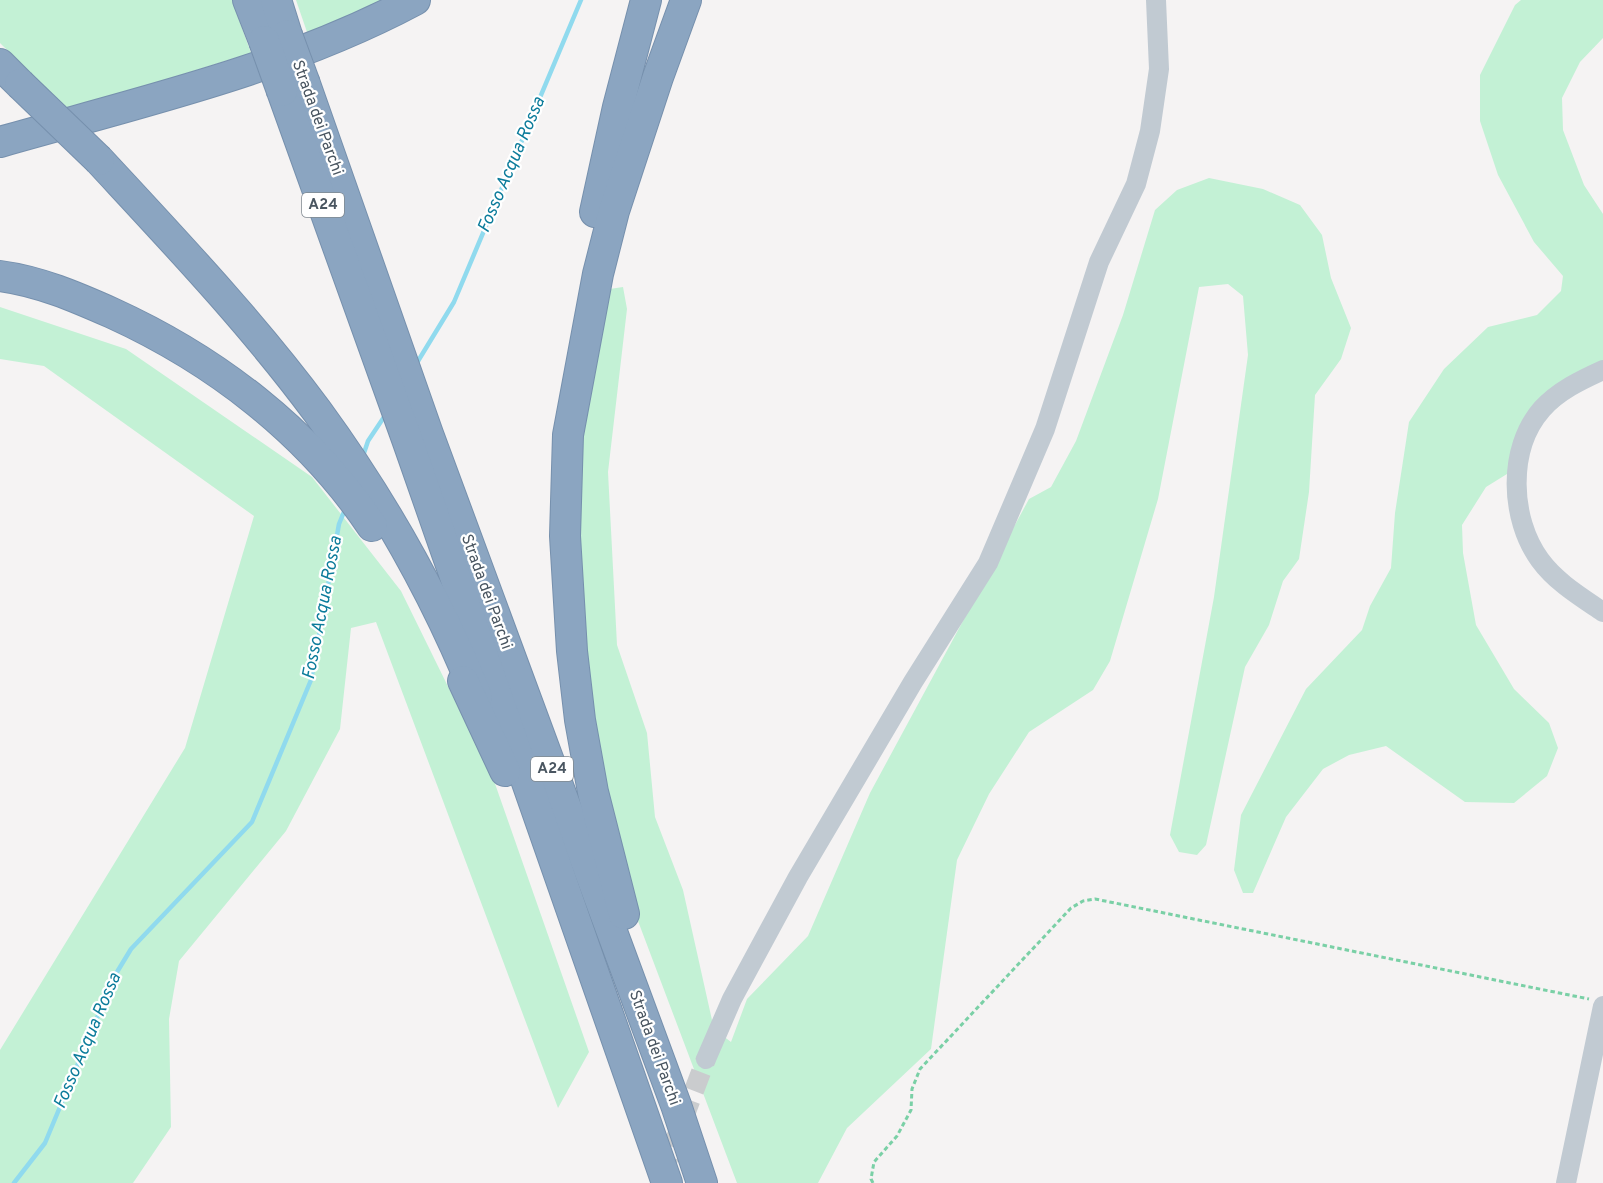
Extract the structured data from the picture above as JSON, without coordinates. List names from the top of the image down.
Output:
{
  "streets": {
    "highway": ["Strada dei Parchi", "A24"]
  },
  "water": ["Fosso Acqua Rossa"]
}
